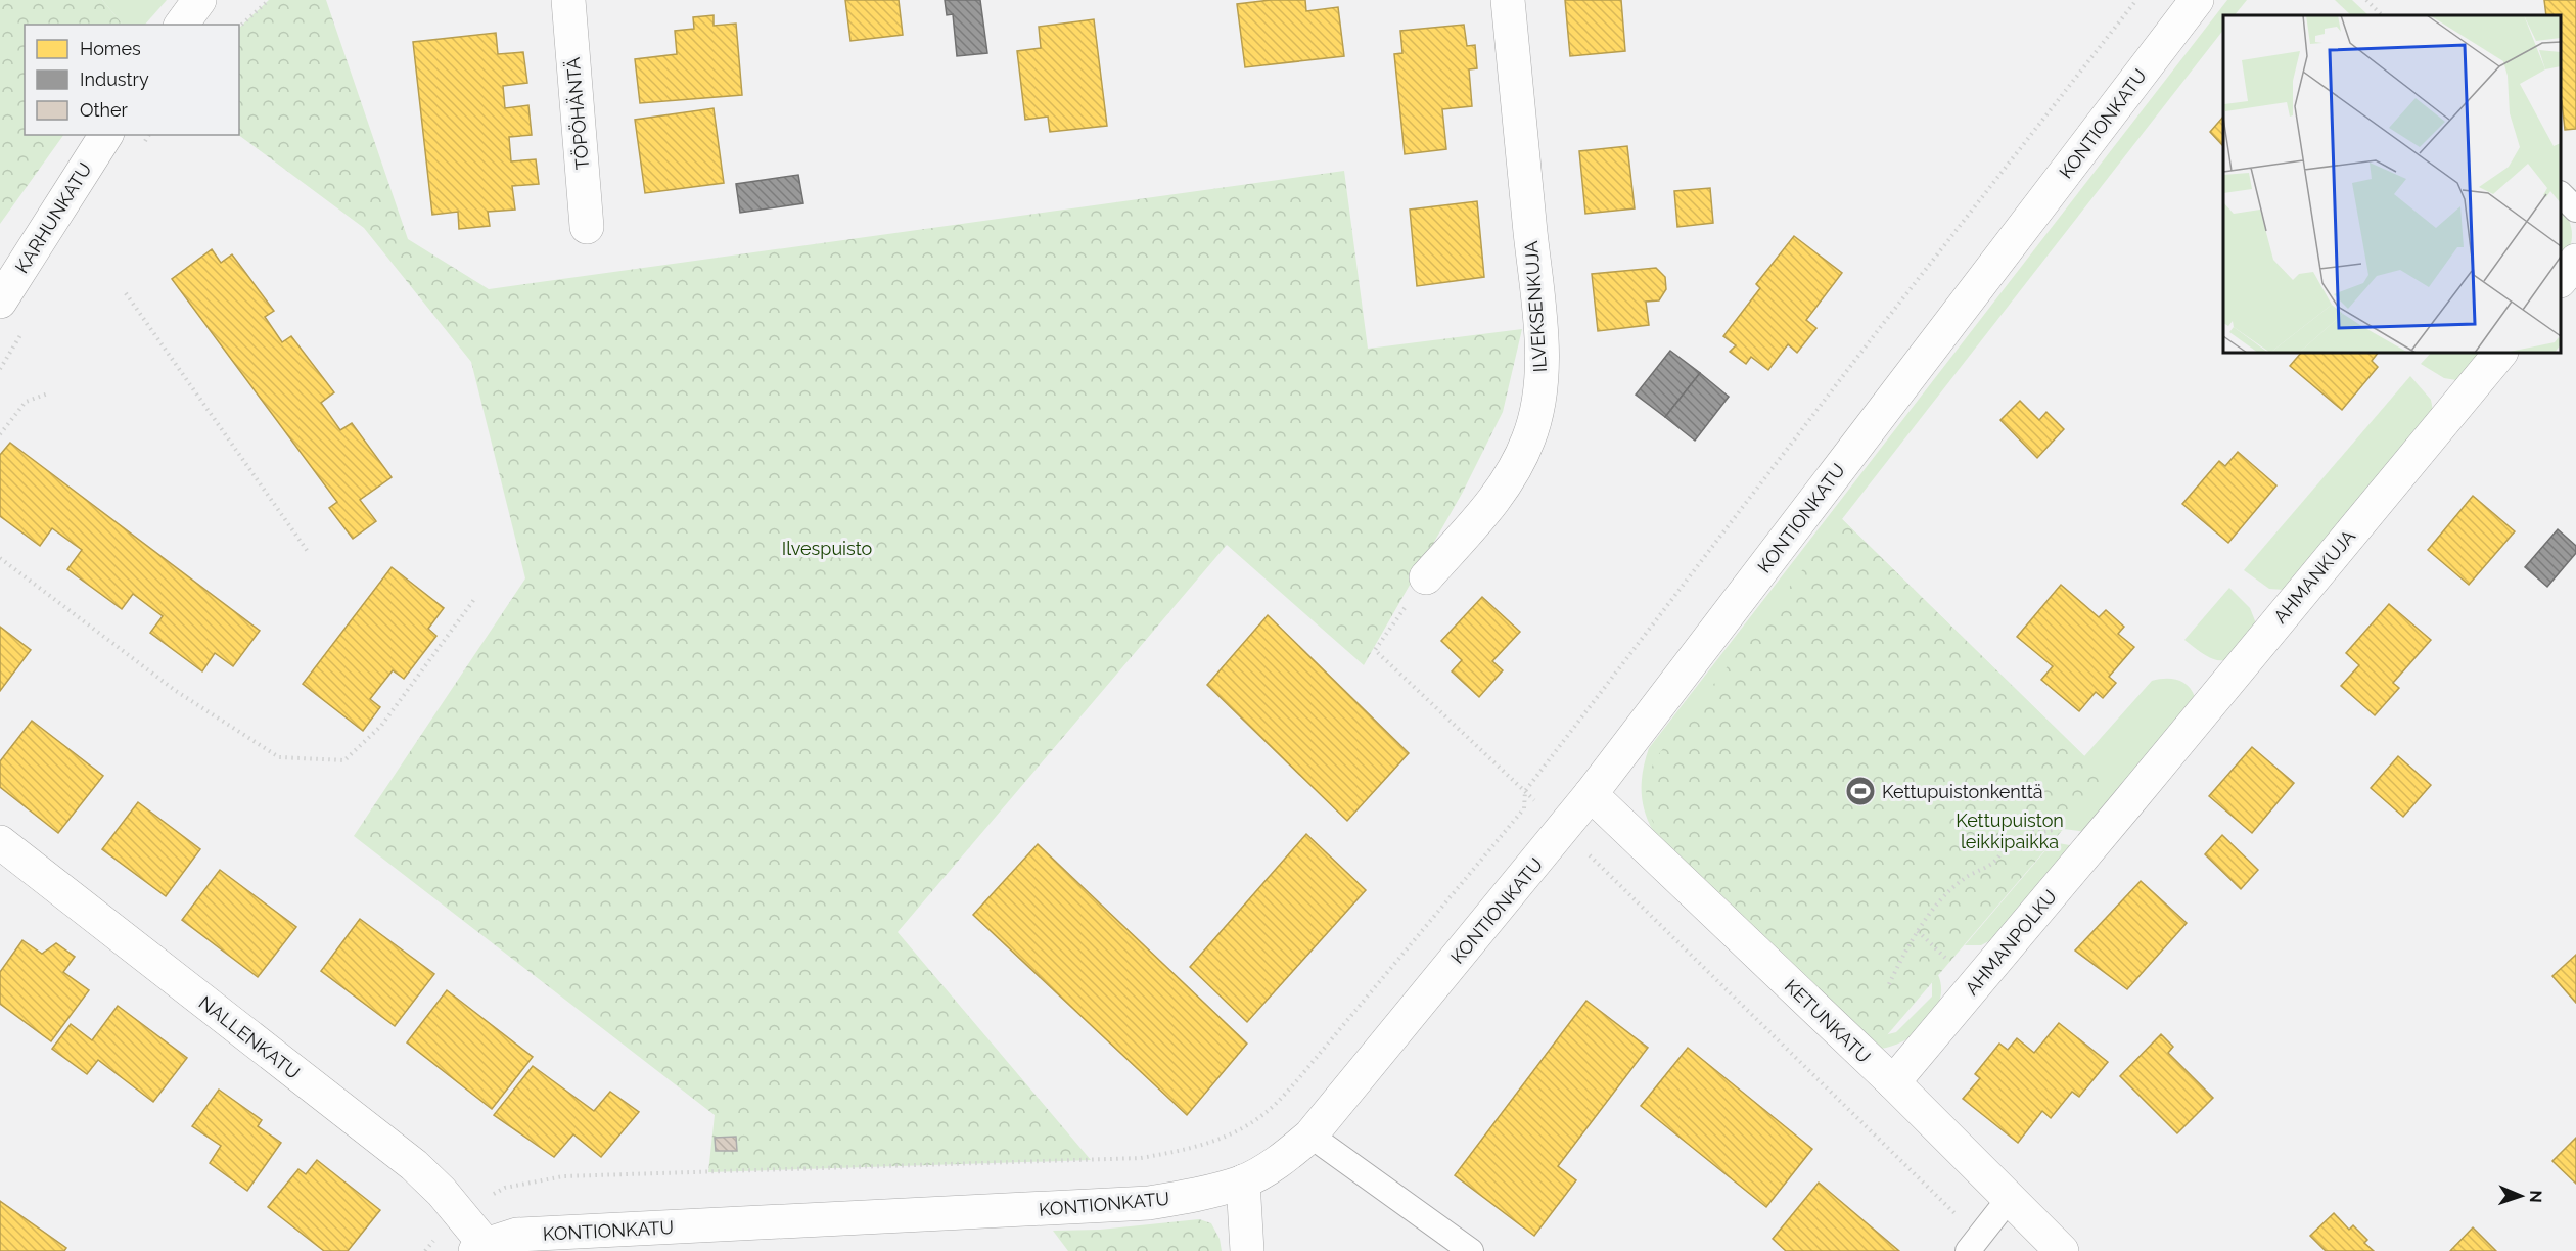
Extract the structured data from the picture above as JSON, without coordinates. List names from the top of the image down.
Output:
{
  "streets": {
    "street": [
      "TÖPÖHÄNTÄ",
      "KONTIONKATU",
      "KARHUNKATU",
      "ILVEKSENKUJA",
      "AHMANKUJA",
      "AHMANPOLKU",
      "KETUNKATU",
      "NALLENKATU"
    ]
  },
  "crossings": [
    ["KONTIONKATU", "KETUNKATU"],
    ["KONTIONKATU", "NALLENKATU"],
    ["AHMANKUJA", "AHMANPOLKU"],
    ["AHMANPOLKU", "KETUNKATU"]
  ],
  "parks": ["Ilvespuisto", "Kettupuiston leikkipaikka"],
  "places": {
    "sports": ["Kettupuistonkenttä"]
  },
  "legend": ["Homes", "Industry", "Other"],
  "north": "right"
}
